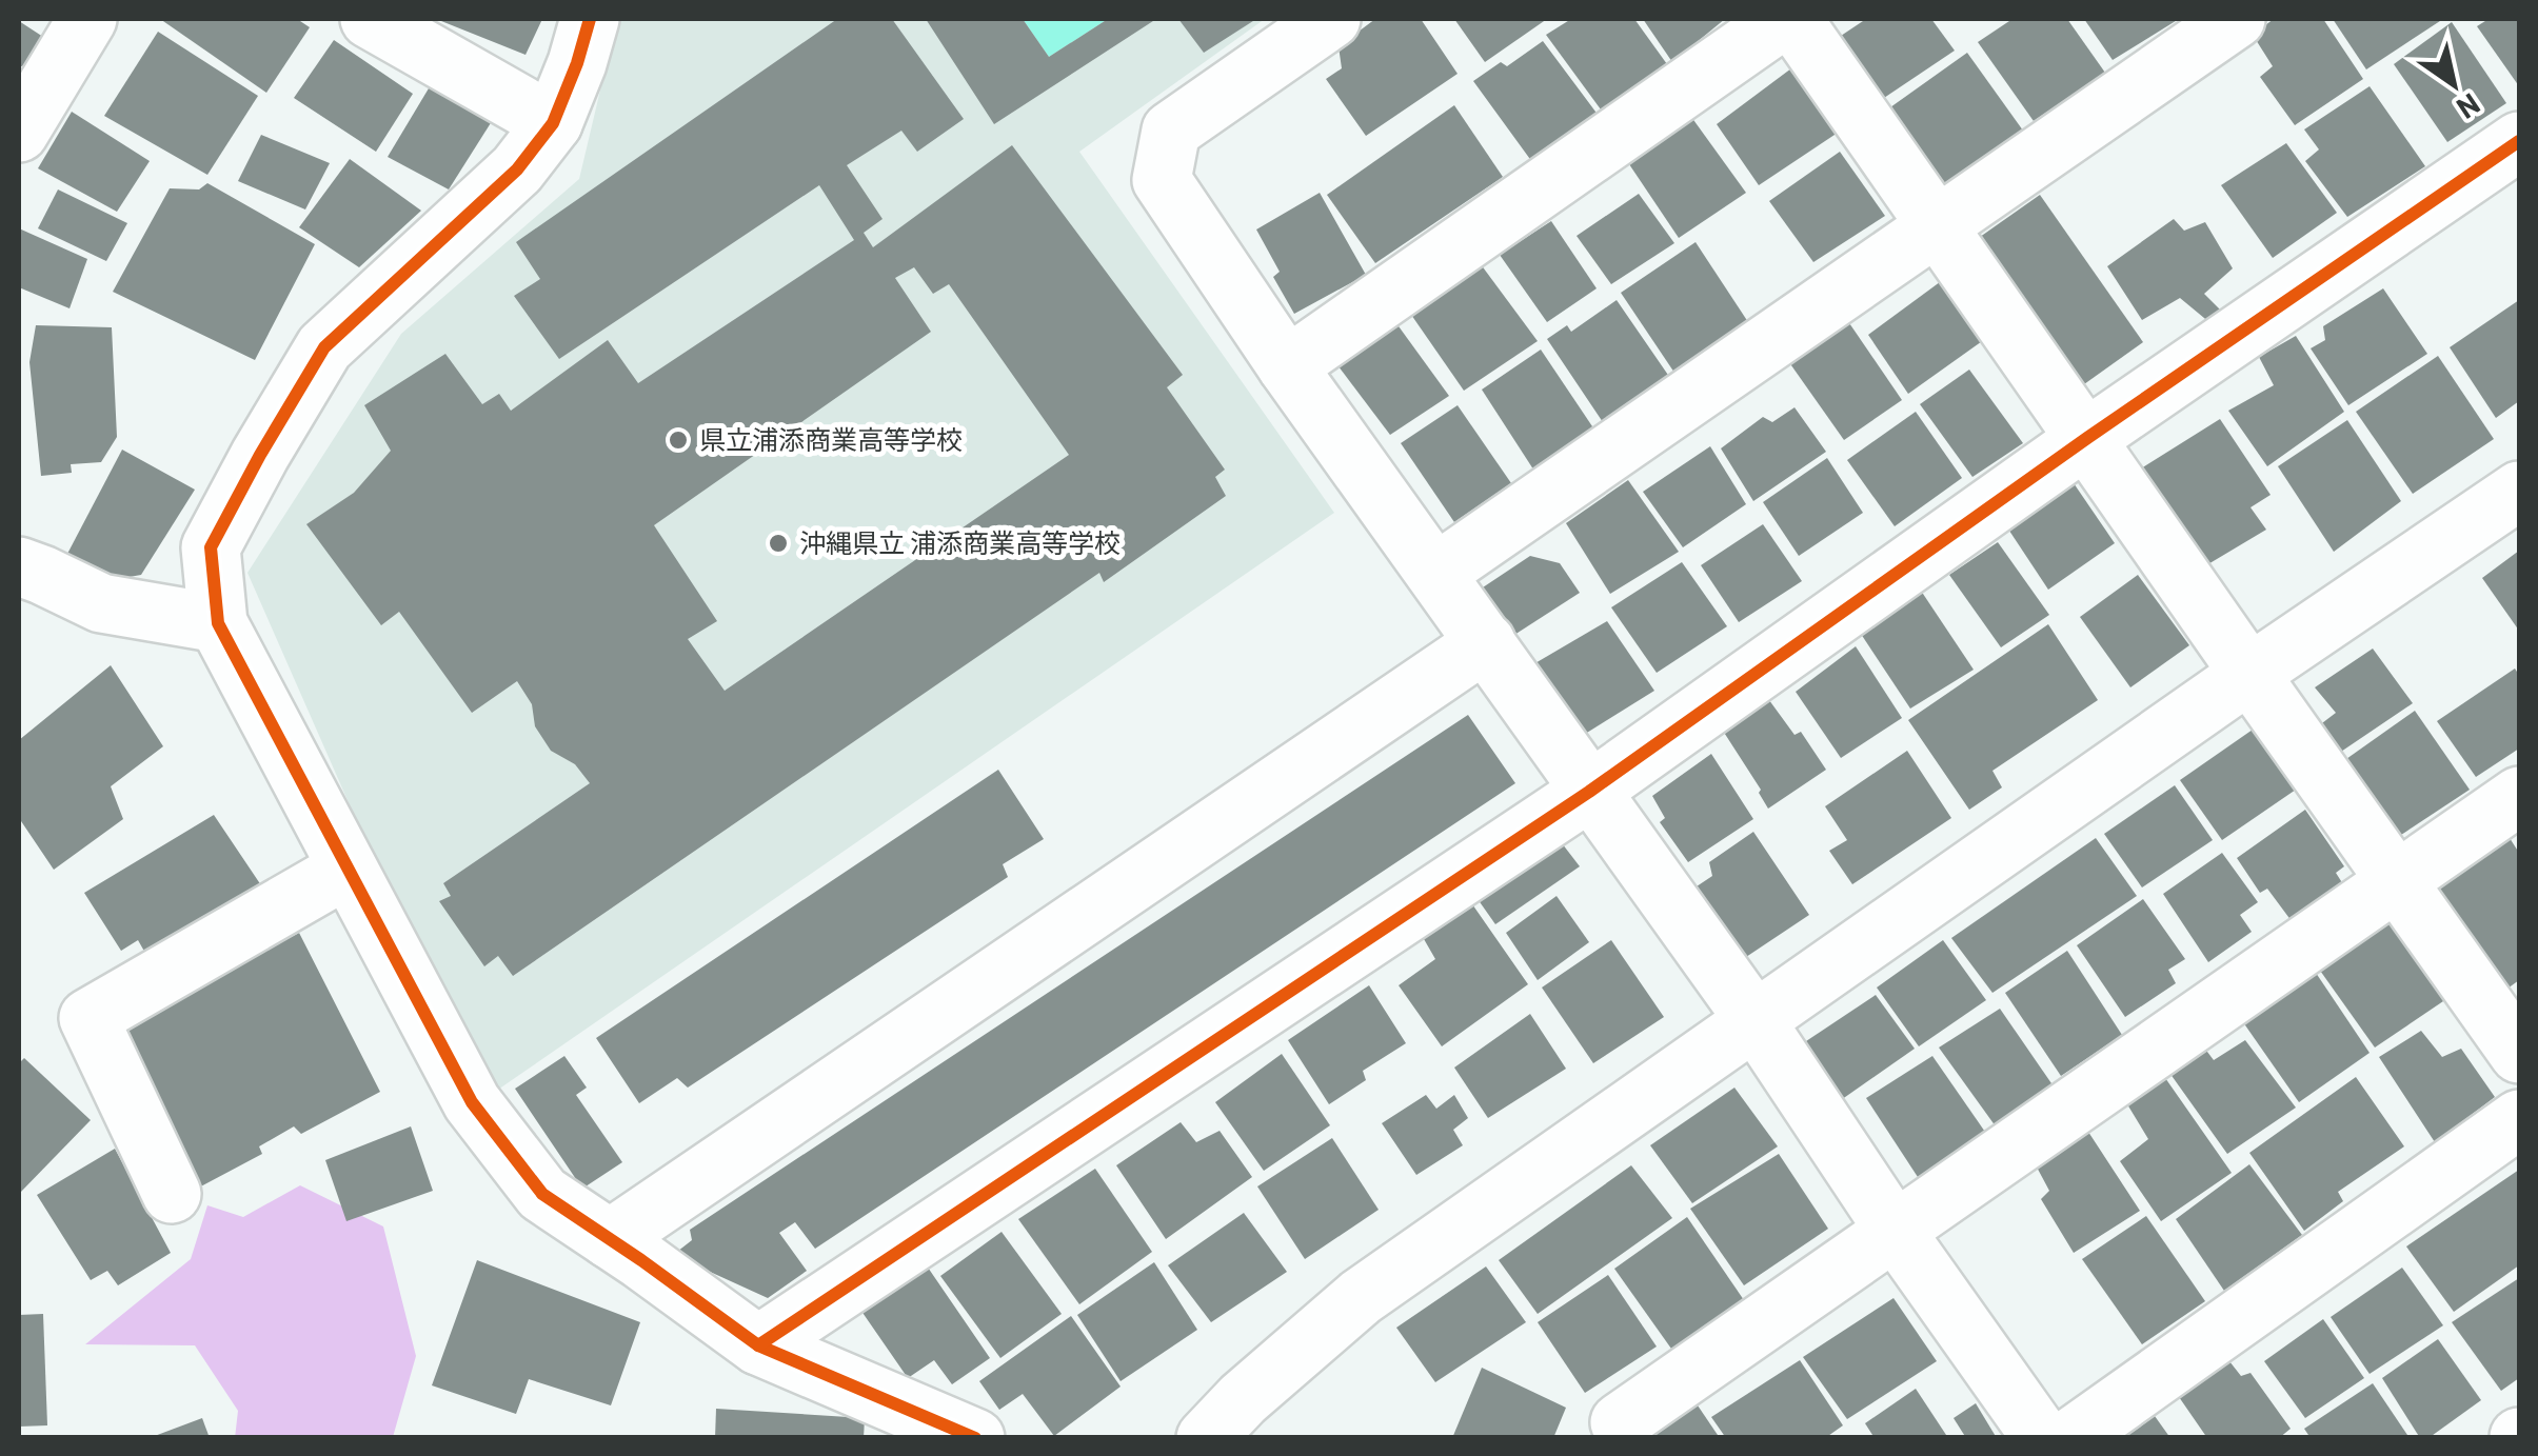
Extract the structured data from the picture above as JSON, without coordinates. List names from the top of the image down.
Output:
{
  "places": ["県立浦添商業高等学校", "沖縄県立 浦添商業高等学校"],
  "north": "bottom right"
}
